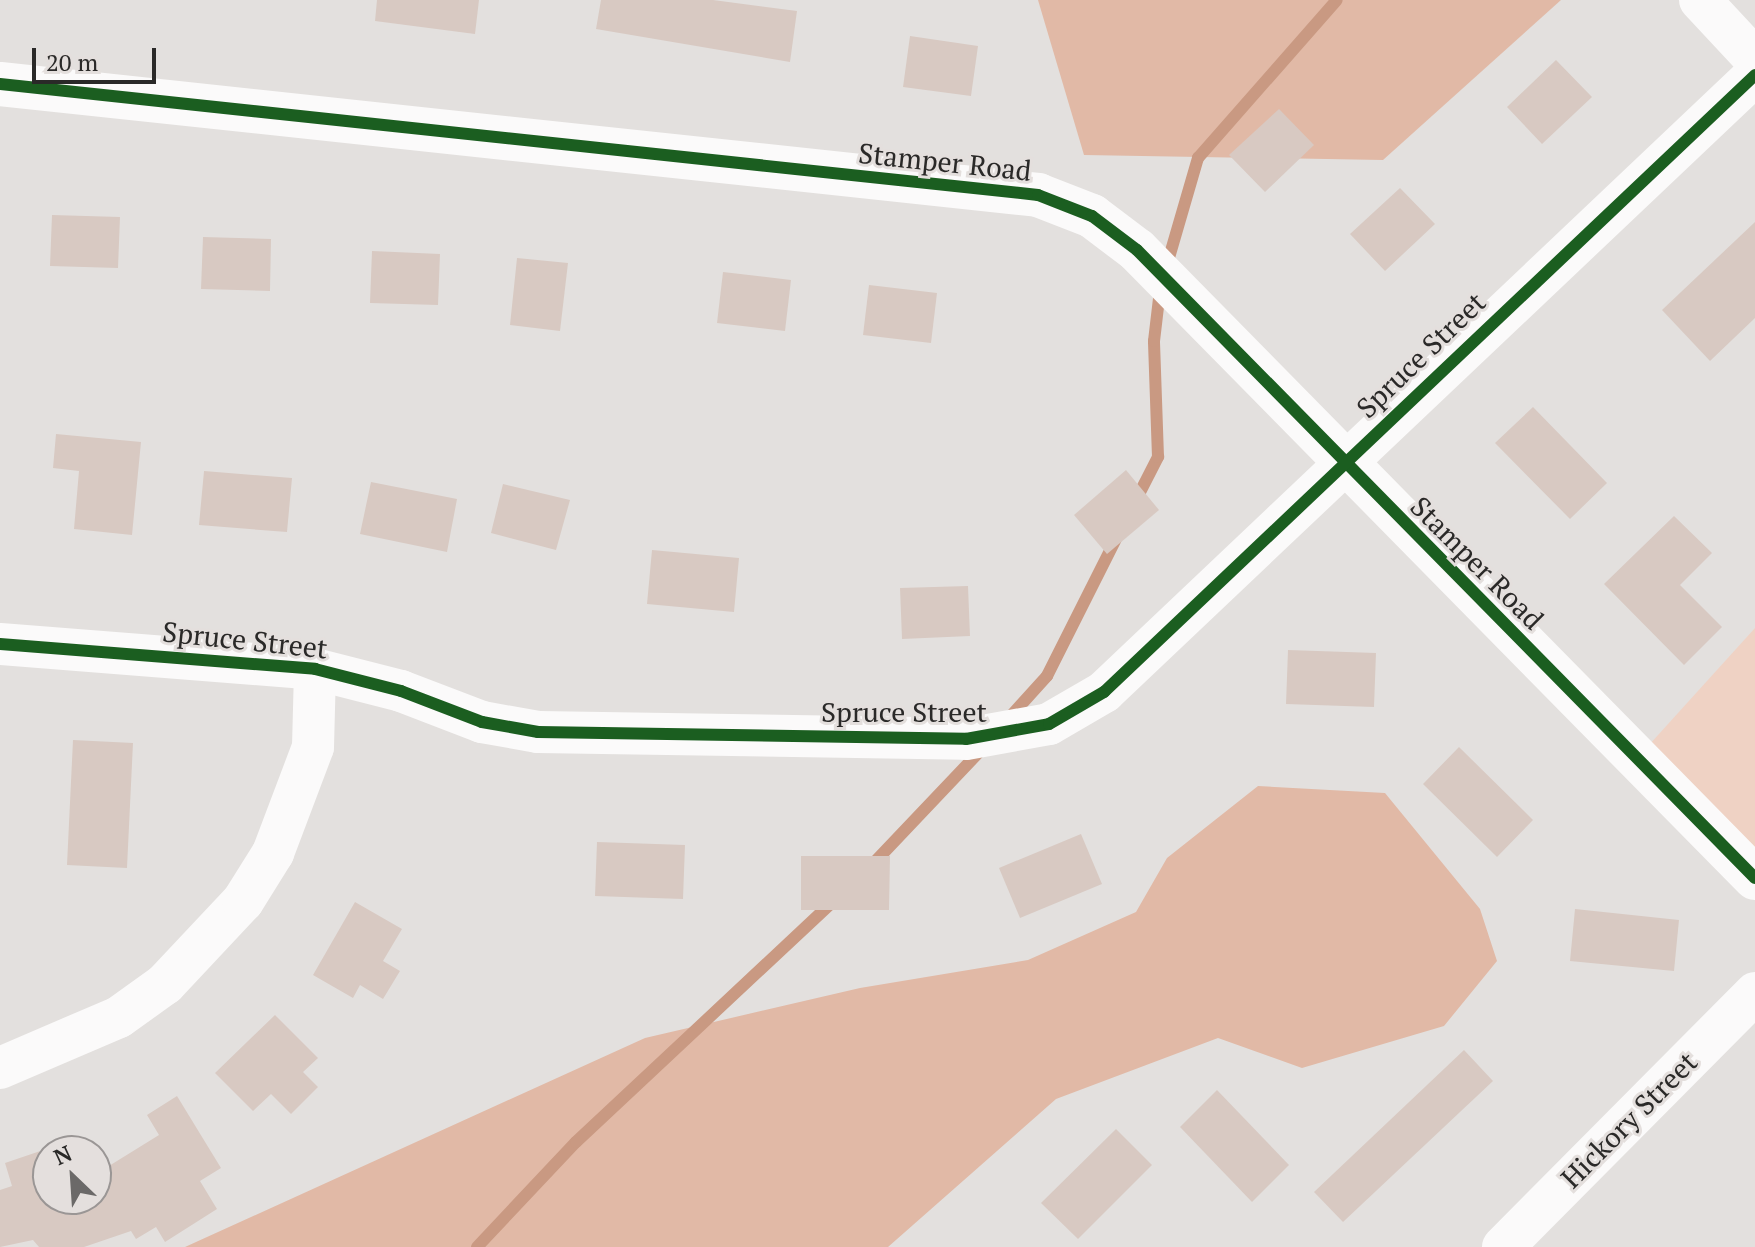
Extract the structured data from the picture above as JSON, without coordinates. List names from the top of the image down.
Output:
{
  "streets": {
    "street": ["Stamper Road", "Spruce Street", "Hickory Street"]
  },
  "crossings": [
    ["Stamper Road", "Spruce Street"]
  ],
  "scale_bar": "20 m",
  "north": "top left"
}
